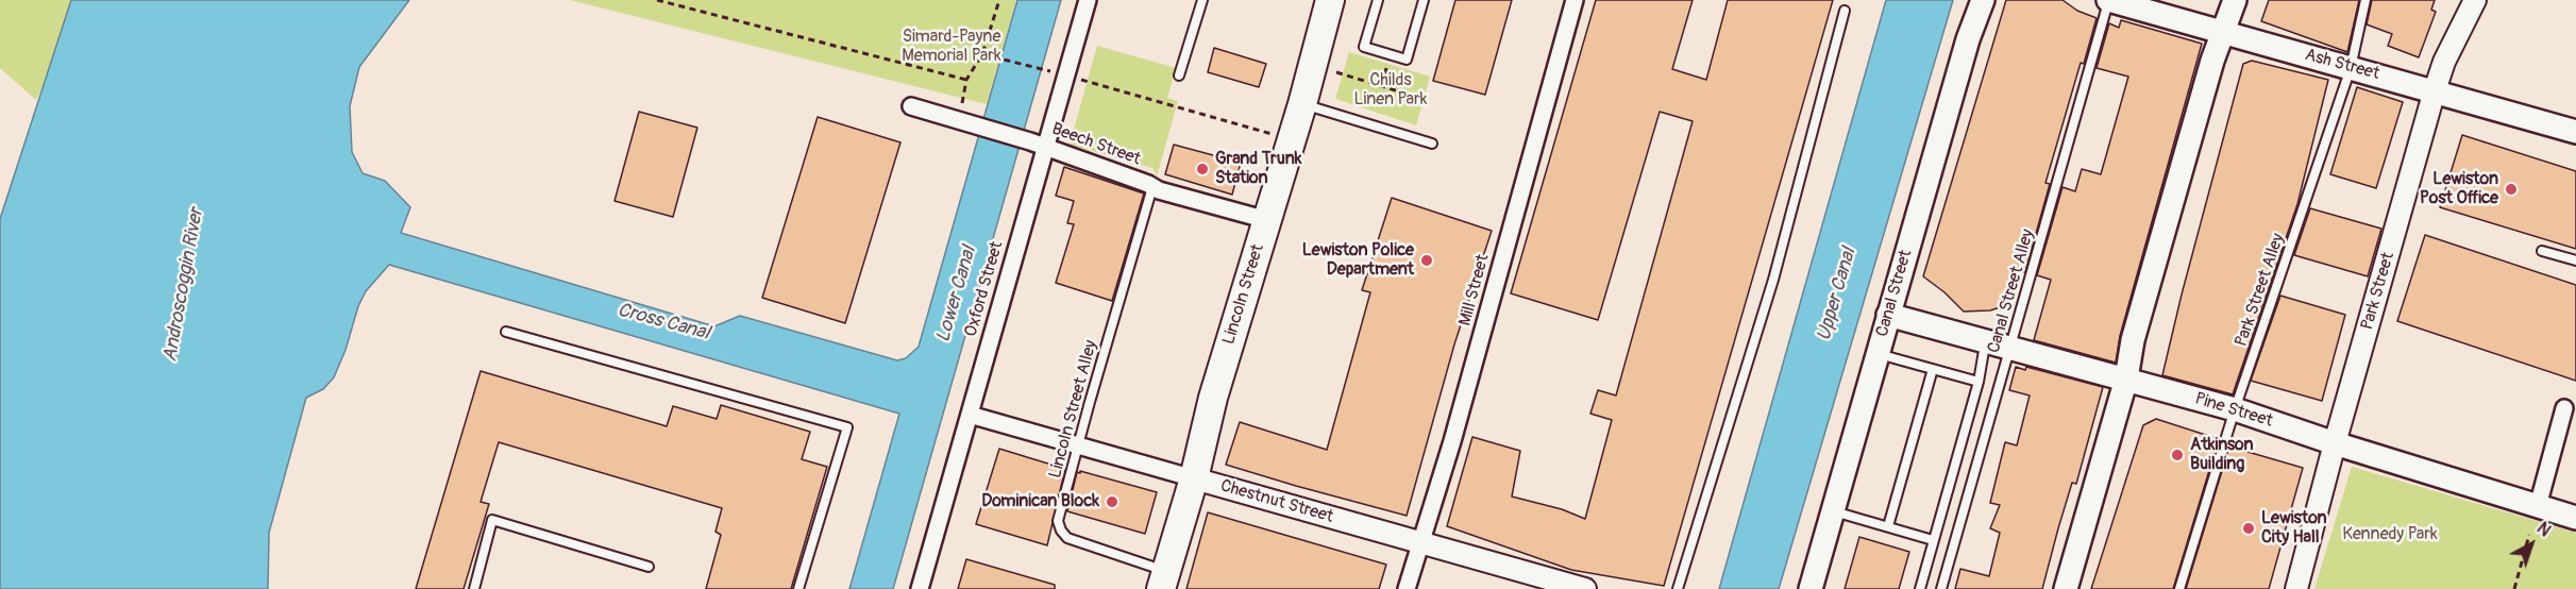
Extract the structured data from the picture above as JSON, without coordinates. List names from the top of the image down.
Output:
{
  "streets": {
    "highway": ["Lincoln Street"],
    "main road": ["Ash Street", "Canal Street", "Pine Street"],
    "street": [
      "Beech Street",
      "Oxford Street",
      "Mill Street",
      "Park Street",
      "Chestnut Street"
    ],
    "lane": ["Park Street Alley", "Canal Street Alley", "Lincoln Street Alley"]
  },
  "crossings": [
    ["Ash Street", "Park Street Alley"],
    ["Ash Street", "Canal Street Alley"],
    ["Ash Street", "Park Street"],
    ["Beech Street", "Oxford Street"],
    ["Beech Street", "Lincoln Street"],
    ["Beech Street", "Lincoln Street Alley"],
    ["Oxford Street", "Chestnut Street"],
    ["Mill Street", "Chestnut Street"],
    ["Park Street Alley", "Pine Street"],
    ["Canal Street Alley", "Pine Street"],
    ["Park Street", "Pine Street"],
    ["Canal Street", "Pine Street"],
    ["Lincoln Street", "Lincoln Street Alley"],
    ["Lincoln Street", "Chestnut Street"],
    ["Lincoln Street Alley", "Chestnut Street"]
  ],
  "water": [
    "Androscoggin River",
    "Lower Canal",
    "Upper Canal",
    "Cross Canal"
  ],
  "parks": ["Simard-Payne Memorial Park", "Childs Linen Park", "Kennedy Park"],
  "places": [
    "Grand Trunk Station",
    "Lewiston Post Office",
    "Lewiston Police Department",
    "Atkinson Building",
    "Dominican Block",
    "Lewiston City Hall"
  ],
  "north": "top right"
}
